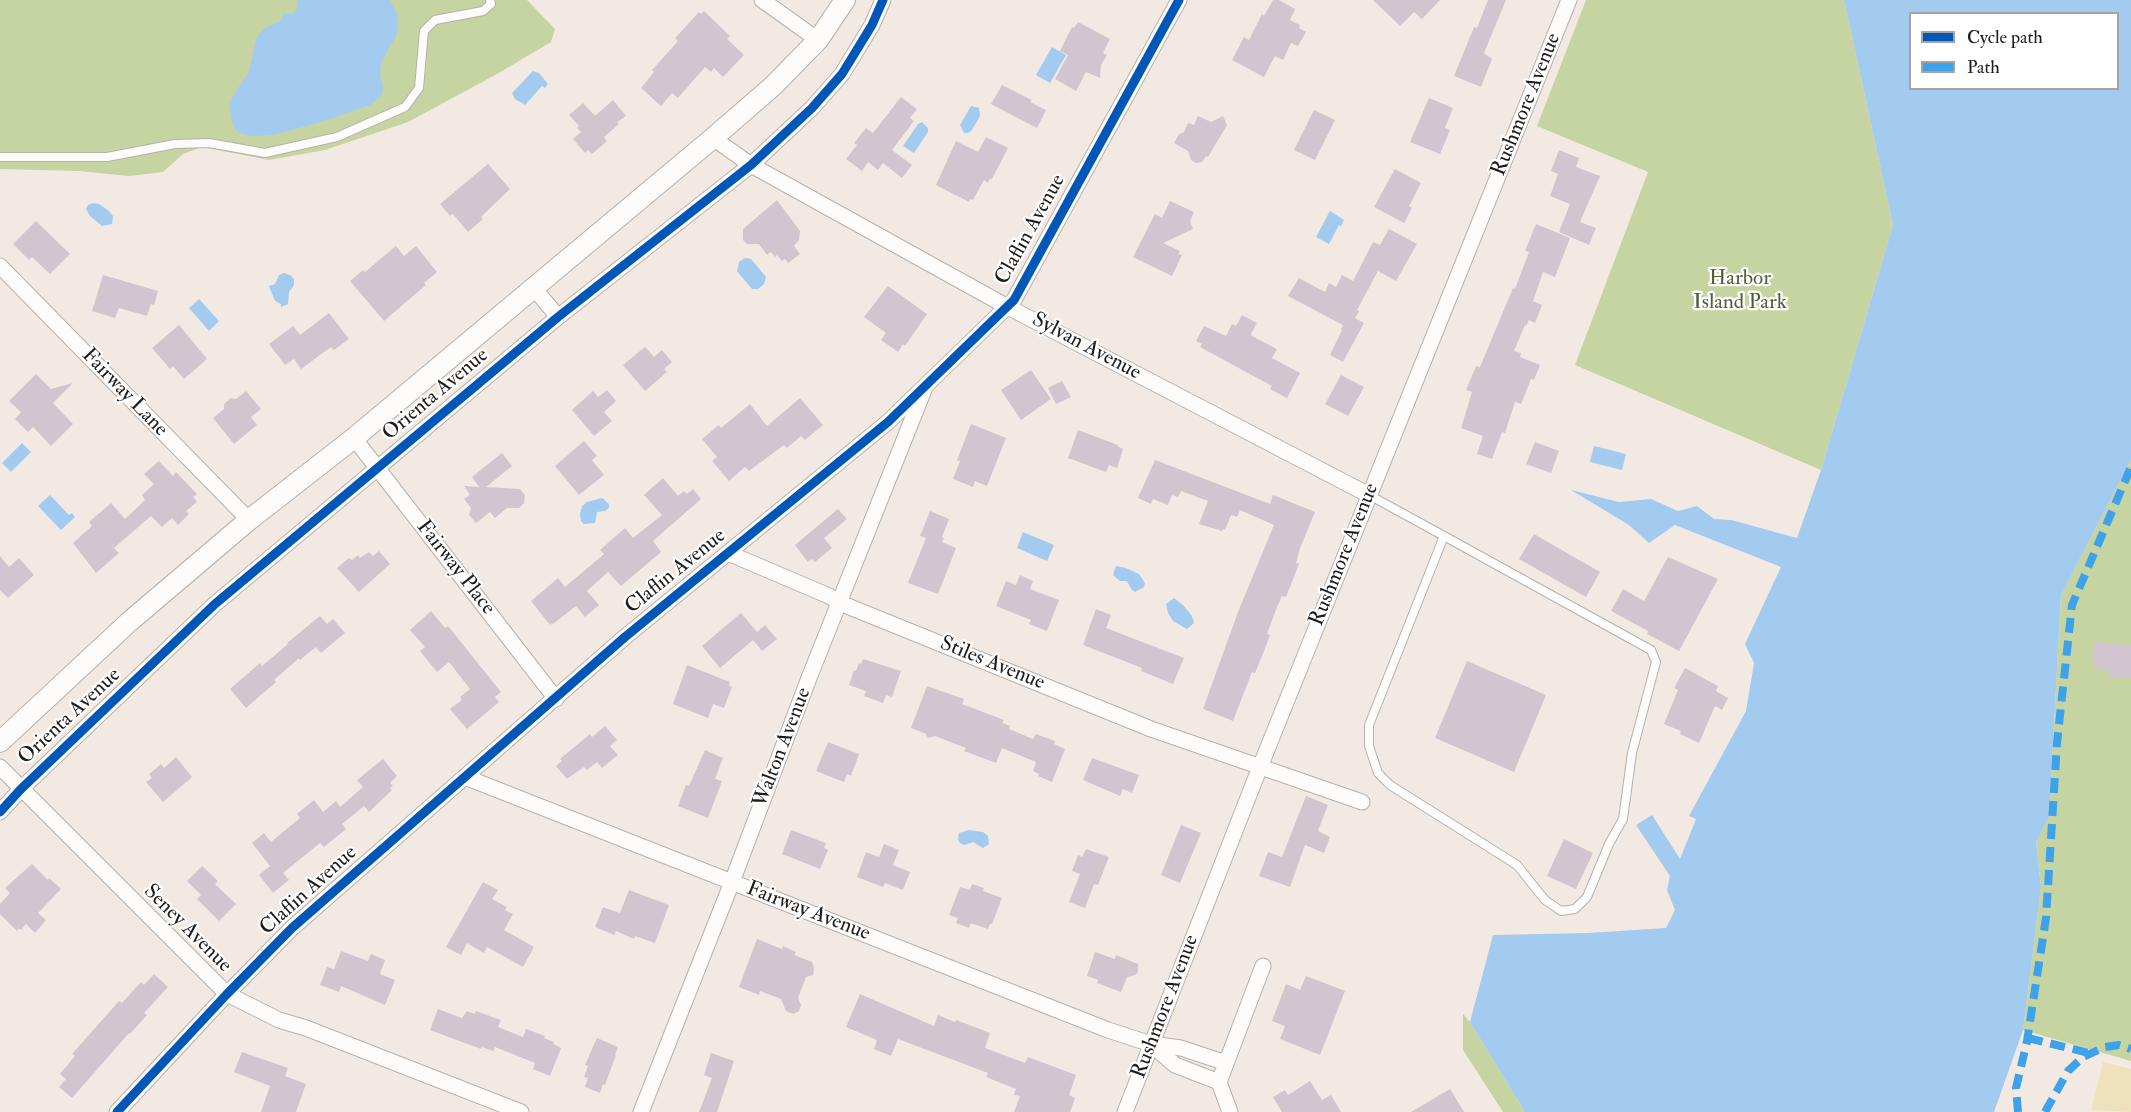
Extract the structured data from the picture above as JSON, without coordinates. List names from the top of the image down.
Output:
{
  "streets": {
    "street": [
      "Rushmore Avenue",
      "Claflin Avenue",
      "Sylvan Avenue",
      "Fairway Lane",
      "Orienta Avenue",
      "Fairway Place",
      "Stiles Avenue",
      "Walton Avenue",
      "Fairway Avenue",
      "Seney Avenue"
    ]
  },
  "crossings": [
    ["Rushmore Avenue", "Sylvan Avenue"],
    ["Rushmore Avenue", "Stiles Avenue"],
    ["Rushmore Avenue", "Fairway Avenue"],
    ["Claflin Avenue", "Sylvan Avenue"],
    ["Claflin Avenue", "Fairway Place"],
    ["Claflin Avenue", "Stiles Avenue"],
    ["Claflin Avenue", "Walton Avenue"],
    ["Claflin Avenue", "Fairway Avenue"],
    ["Claflin Avenue", "Seney Avenue"],
    ["Sylvan Avenue", "Orienta Avenue"],
    ["Fairway Lane", "Orienta Avenue"],
    ["Orienta Avenue", "Fairway Place"],
    ["Orienta Avenue", "Seney Avenue"],
    ["Stiles Avenue", "Walton Avenue"],
    ["Walton Avenue", "Fairway Avenue"]
  ],
  "parks": ["Harbor Island Park"],
  "legend": ["Cycle path", "Path"]
}
